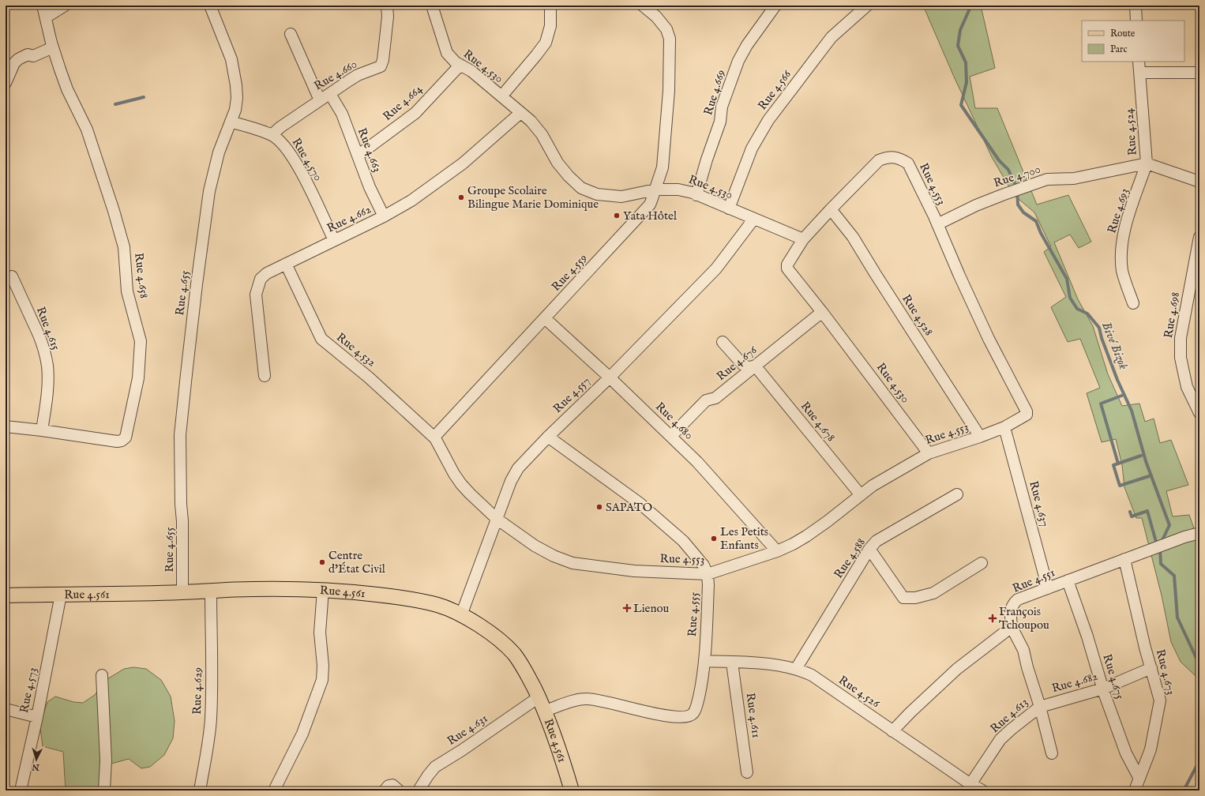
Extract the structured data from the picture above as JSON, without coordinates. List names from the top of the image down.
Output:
{
  "streets": {
    "main road": ["Rue 4.561"],
    "street": [
      "Rue 4.530",
      "Rue 4.660",
      "Rue 4.566",
      "Rue 4.669",
      "Rue 4.664",
      "Rue 4.524",
      "Rue 4.663",
      "Rue 4.570",
      "Rue 4.700",
      "Rue 4.553",
      "Rue 4.693",
      "Rue 4.662",
      "Rue 4.559",
      "Rue 4.658",
      "Rue 4.655",
      "Rue 4.528",
      "Rue 4.698",
      "Rue 4.615",
      "Rue 4.532",
      "Rue 4.676",
      "Rue 4.557",
      "Rue 4.680",
      "Rue 4.678",
      "Rue 4.637",
      "Rue 4.588",
      "Rue 4.551",
      "Rue 4.555",
      "Rue 4.673",
      "Rue 4.675",
      "Rue 4.682",
      "Rue 4.573",
      "Rue 4.629",
      "Rue 4.526",
      "Rue 4.611",
      "Rue 4.613",
      "Rue 4.631"
    ]
  },
  "crossings": [
    ["Rue 4.530", "Rue 4.566"],
    ["Rue 4.530", "Rue 4.669"],
    ["Rue 4.530", "Rue 4.664"],
    ["Rue 4.530", "Rue 4.553"],
    ["Rue 4.530", "Rue 4.662"],
    ["Rue 4.530", "Rue 4.559"],
    ["Rue 4.530", "Rue 4.676"],
    ["Rue 4.530", "Rue 4.557"],
    ["Rue 4.660", "Rue 4.663"],
    ["Rue 4.660", "Rue 4.570"],
    ["Rue 4.664", "Rue 4.663"],
    ["Rue 4.524", "Rue 4.700"],
    ["Rue 4.524", "Rue 4.693"],
    ["Rue 4.663", "Rue 4.662"],
    ["Rue 4.570", "Rue 4.662"],
    ["Rue 4.570", "Rue 4.655"],
    ["Rue 4.700", "Rue 4.553"],
    ["Rue 4.700", "Rue 4.693"],
    ["Rue 4.553", "Rue 4.528"],
    ["Rue 4.553", "Rue 4.557"],
    ["Rue 4.553", "Rue 4.680"],
    ["Rue 4.553", "Rue 4.678"],
    ["Rue 4.553", "Rue 4.637"],
    ["Rue 4.553", "Rue 4.555"],
    ["Rue 4.662", "Rue 4.532"],
    ["Rue 4.559", "Rue 4.532"],
    ["Rue 4.559", "Rue 4.680"],
    ["Rue 4.658", "Rue 4.615"],
    ["Rue 4.655", "Rue 4.561"],
    ["Rue 4.676", "Rue 4.680"],
    ["Rue 4.676", "Rue 4.678"],
    ["Rue 4.557", "Rue 4.680"],
    ["Rue 4.557", "Rue 4.561"],
    ["Rue 4.557", "Rue 4.555"],
    ["Rue 4.637", "Rue 4.551"],
    ["Rue 4.588", "Rue 4.526"],
    ["Rue 4.551", "Rue 4.673"],
    ["Rue 4.551", "Rue 4.675"],
    ["Rue 4.551", "Rue 4.613"],
    ["Rue 4.561", "Rue 4.555"],
    ["Rue 4.561", "Rue 4.573"],
    ["Rue 4.561", "Rue 4.629"],
    ["Rue 4.561", "Rue 4.631"],
    ["Rue 4.555", "Rue 4.526"],
    ["Rue 4.673", "Rue 4.675"],
    ["Rue 4.673", "Rue 4.682"],
    ["Rue 4.675", "Rue 4.682"],
    ["Rue 4.682", "Rue 4.613"],
    ["Rue 4.526", "Rue 4.611"],
    ["Rue 4.526", "Rue 4.613"]
  ],
  "water": ["Bivé Bizok"],
  "places": {
    "other": [
      "Groupe Scolaire Bilingue Marie Dominique",
      "Yata Hôtel",
      "SAPATO",
      "Les Petits Enfants",
      "Centre d'État Civil"
    ],
    "health": ["Lienou", "François Tchoupou"]
  },
  "legend": ["Route", "Parc"],
  "north": "bottom"
}
